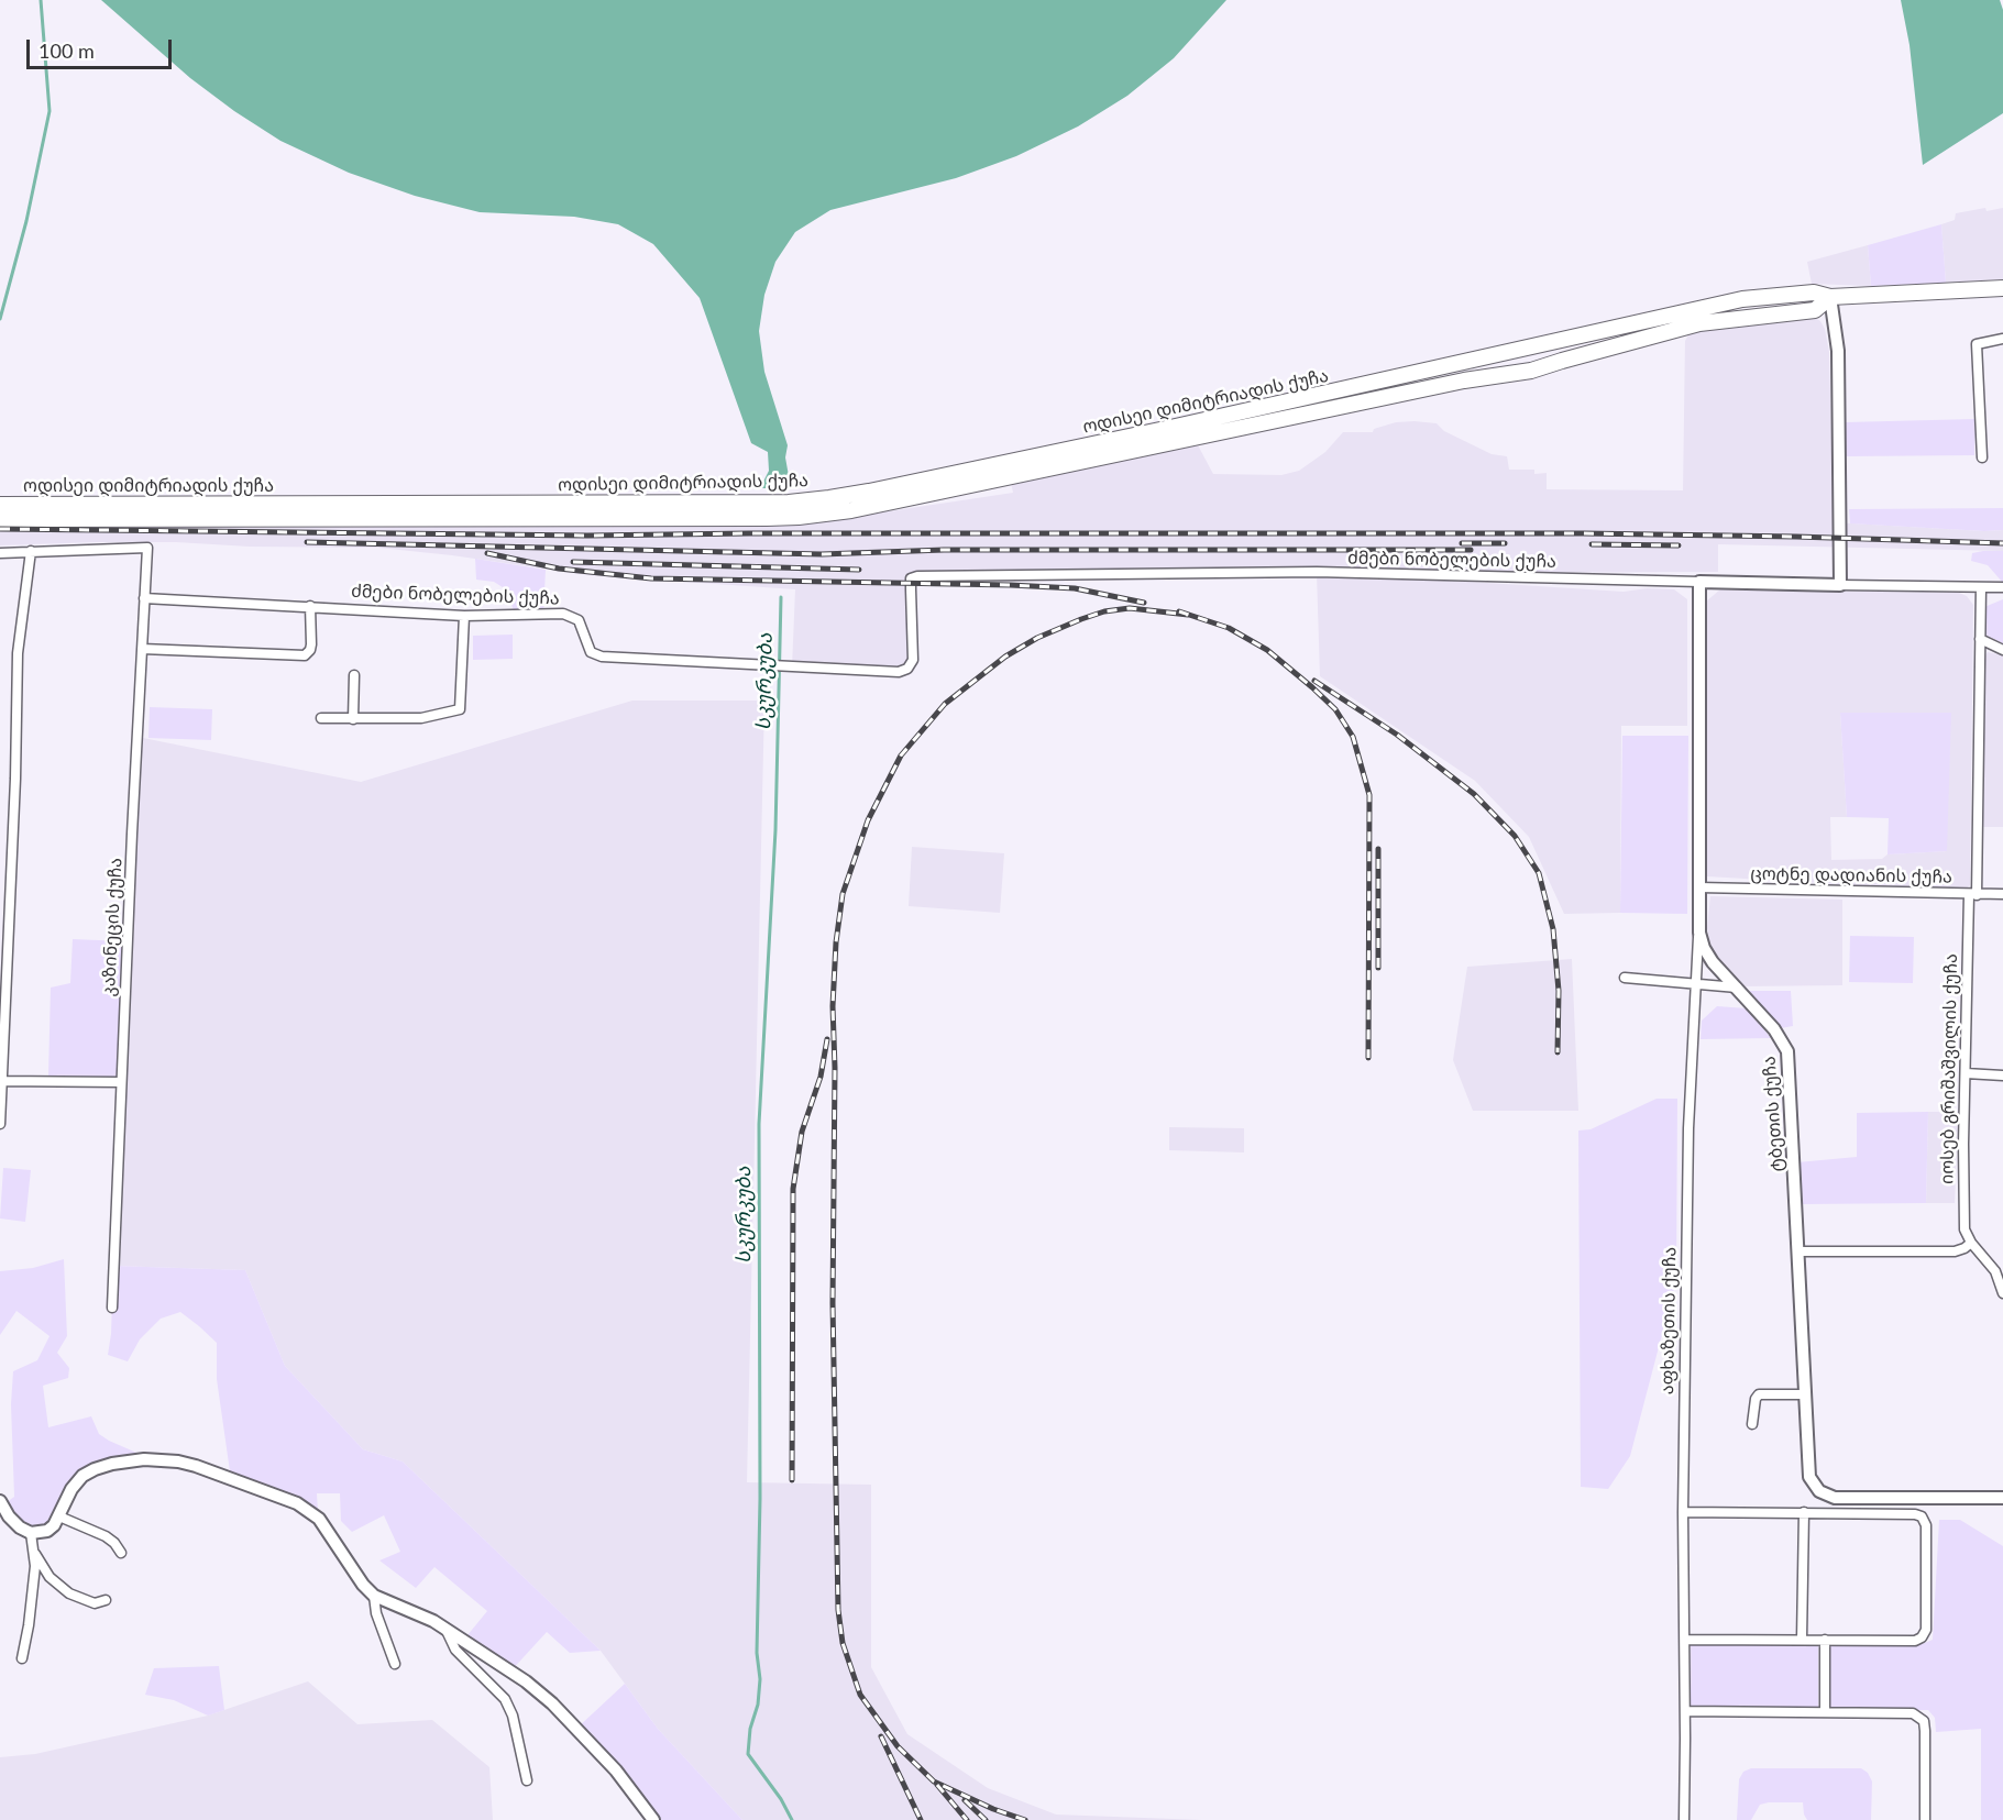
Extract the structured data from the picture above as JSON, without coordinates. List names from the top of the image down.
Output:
{
  "streets": {
    "main road": ["ოდისეი დიმიტრიადის ქუჩა"],
    "street": [
      "ძმები ნობელების ქუჩა",
      "ცოტნე დადიანის ქუჩა",
      "კაზინეცის ქუჩა",
      "იოსებ გრიშაშვილის ქუჩა",
      "ტბეთის ქუჩა",
      "აფხაზეთის ქუჩა"
    ]
  },
  "crossings": [
    ["ძმები ნობელების ქუჩა", "კაზინეცის ქუჩა"],
    ["ძმები ნობელების ქუჩა", "იოსებ გრიშაშვილის ქუჩა"],
    ["ძმები ნობელების ქუჩა", "ტბეთის ქუჩა"],
    ["ცოტნე დადიანის ქუჩა", "იოსებ გრიშაშვილის ქუჩა"],
    ["ცოტნე დადიანის ქუჩა", "ტბეთის ქუჩა"],
    ["ტბეთის ქუჩა", "აფხაზეთის ქუჩა"]
  ],
  "water": ["სკურკუბა"],
  "scale_bar": "100 m"
}
